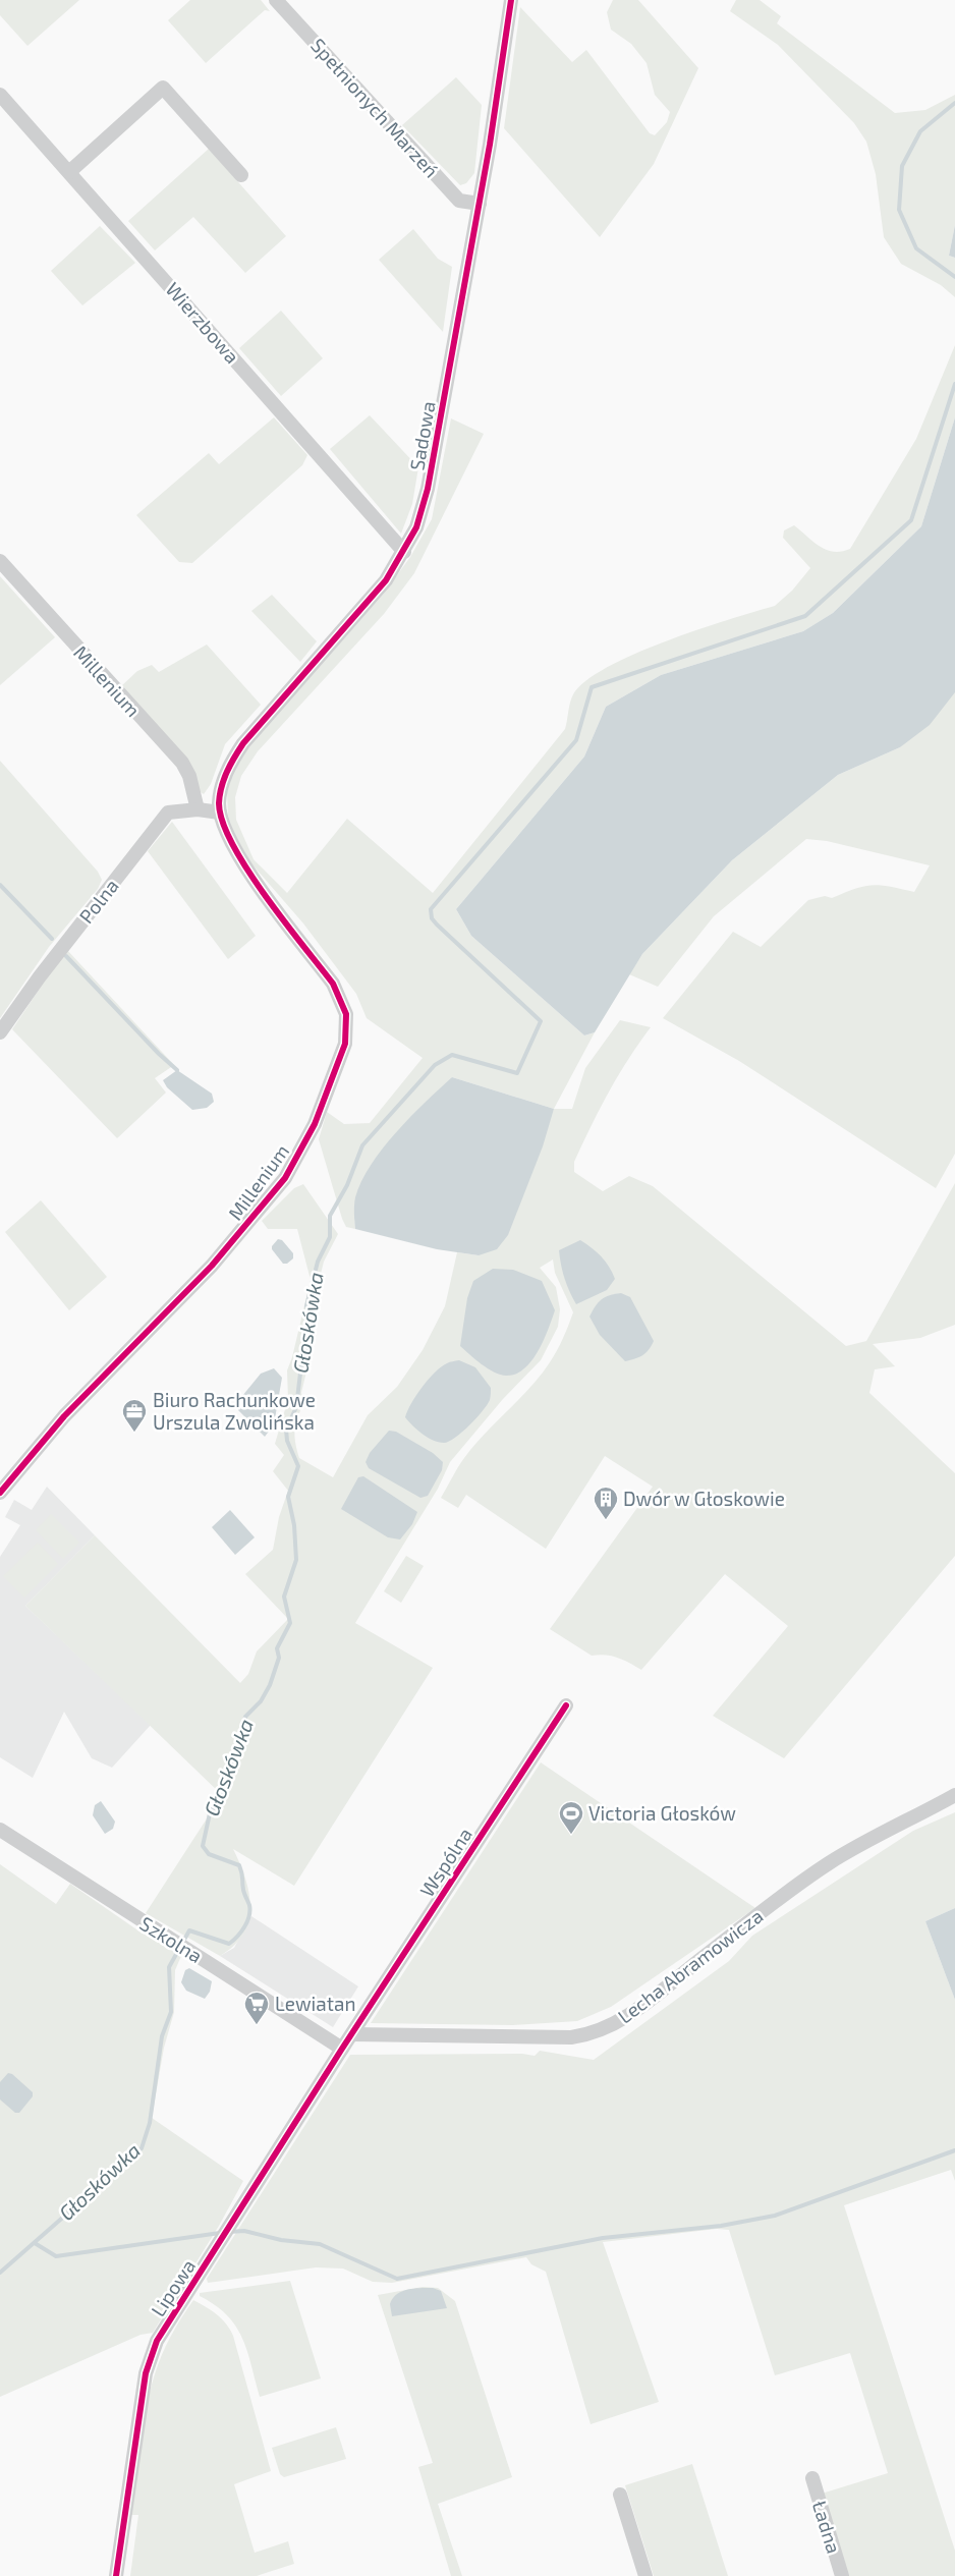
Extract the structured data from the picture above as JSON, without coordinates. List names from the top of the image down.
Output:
{
  "streets": {
    "street": [
      "Spełnionych Marzeń",
      "Wierzbowa",
      "Sadowa",
      "Millenium",
      "Polna",
      "Wspólna",
      "Szkolna",
      "Lecha Abramowicza",
      "Lipowa",
      "Ładna"
    ]
  },
  "crossings": [
    ["Spełnionych Marzeń", "Sadowa"],
    ["Wierzbowa", "Sadowa"],
    ["Sadowa", "Millenium"],
    ["Sadowa", "Polna"],
    ["Millenium", "Polna"],
    ["Wspólna", "Lecha Abramowicza"],
    ["Szkolna", "Lipowa"]
  ],
  "water": ["Głoskówka"],
  "places": {
    "office": ["Biuro Rachunkowe Urszula Zwolińska"],
    "building": ["Dwór w Głoskowie"],
    "sports": ["Victoria Głosków"],
    "supermarket": ["Lewiatan"]
  }
}
